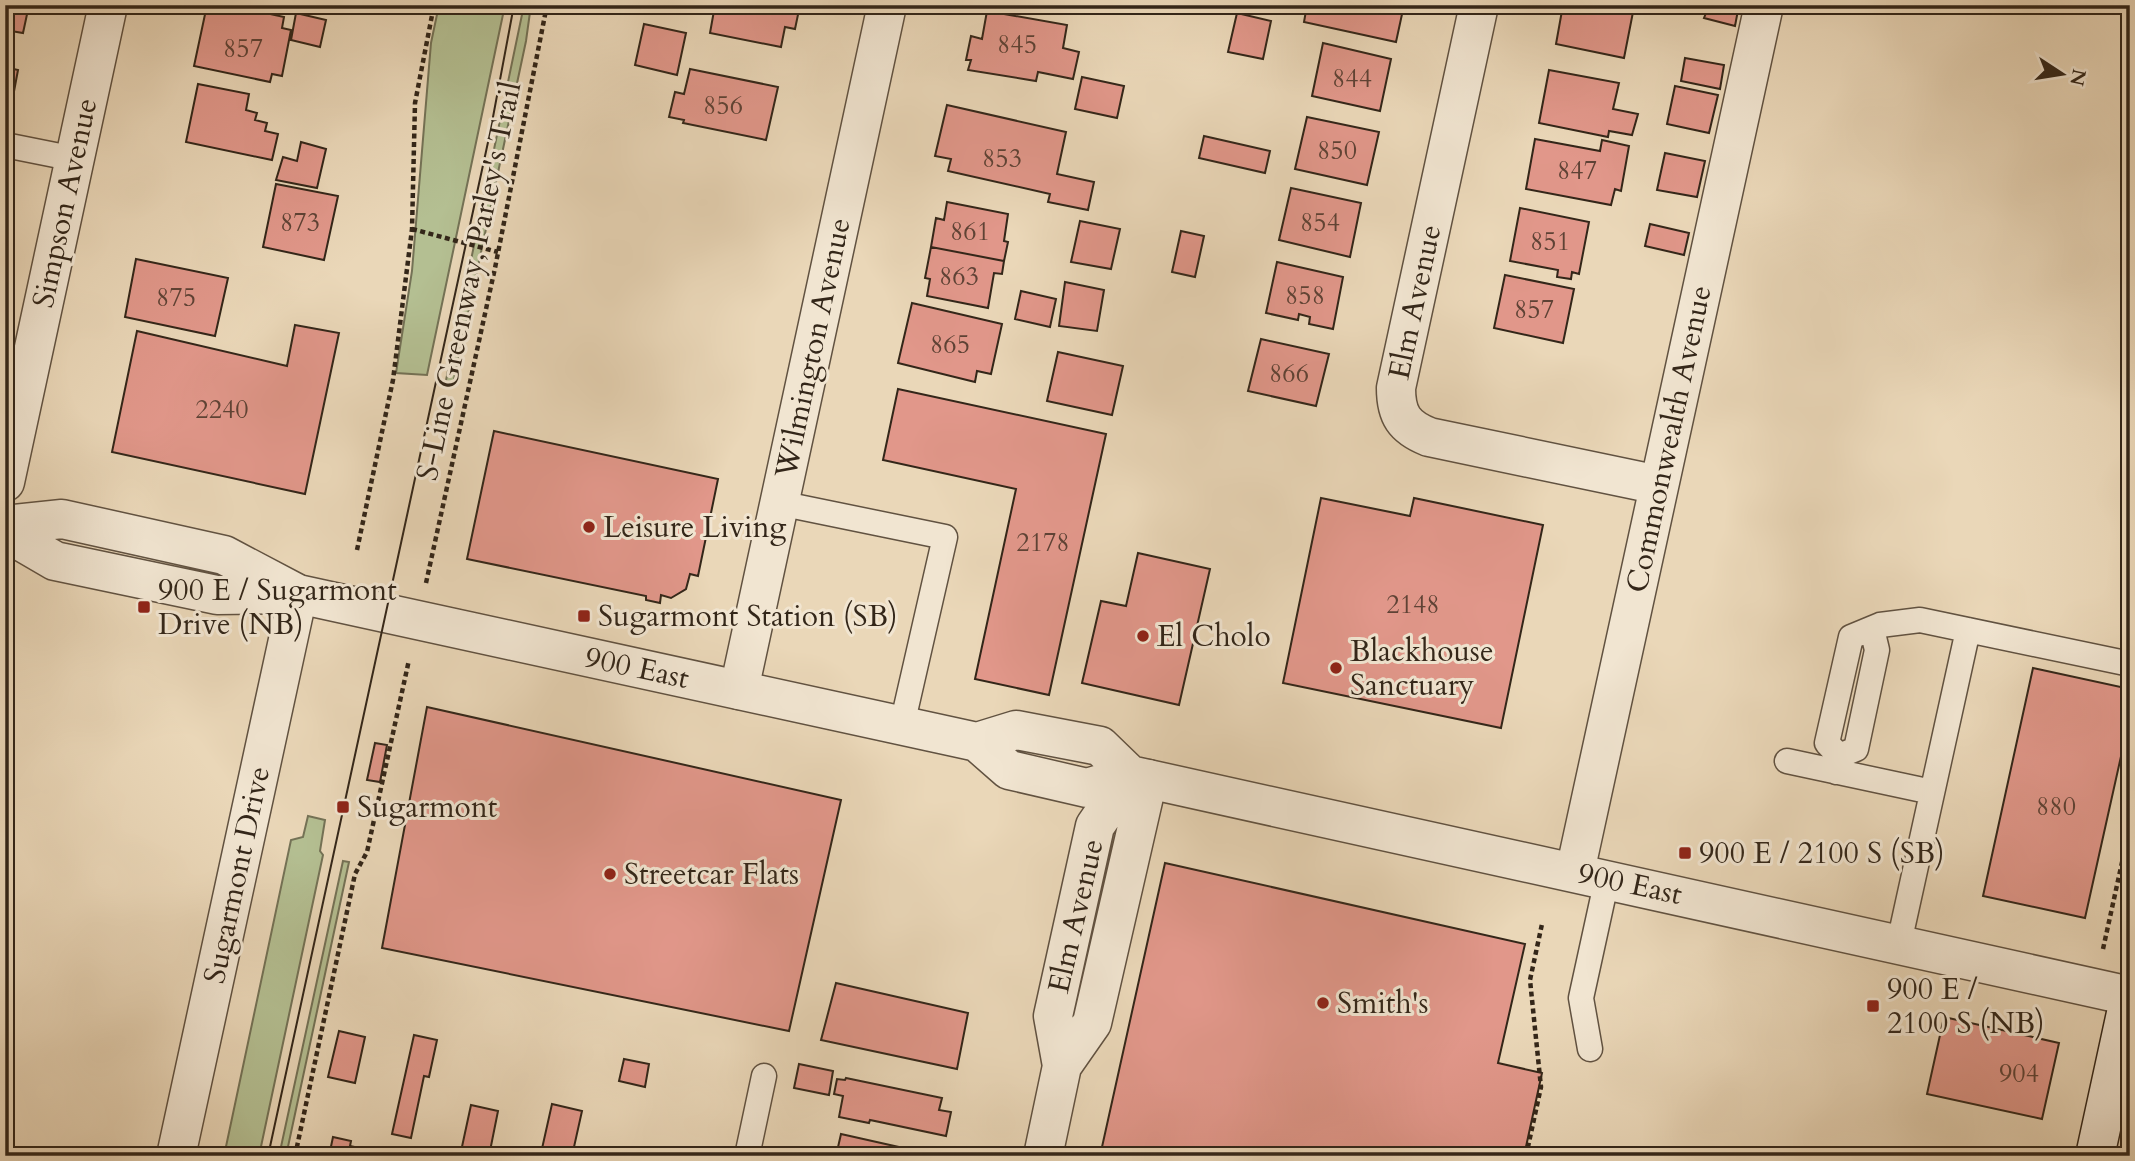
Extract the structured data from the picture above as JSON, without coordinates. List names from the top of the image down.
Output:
{
  "streets": {
    "street": [
      "Simpson Avenue",
      "Elm Avenue",
      "Wilmington Avenue",
      "Commonwealth Avenue",
      "900 East",
      "Sugarmont Drive"
    ],
    "path": ["S-Line Greenway, Parley's Trail"]
  },
  "crossings": [
    ["Elm Avenue", "Commonwealth Avenue"],
    ["Elm Avenue", "900 East"],
    ["Wilmington Avenue", "900 East"],
    ["Commonwealth Avenue", "900 East"],
    ["900 East", "Sugarmont Drive"]
  ],
  "places": {
    "other": [
      "Leisure Living",
      "El Cholo",
      "Blackhouse Sanctuary",
      "Streetcar Flats",
      "Smith's"
    ],
    "transit": [
      "900 E / Sugarmont Drive (NB)",
      "Sugarmont Station (SB)",
      "Sugarmont",
      "900 E / 2100 S (SB)",
      "900 E / 2100 S (NB)"
    ]
  },
  "house_numbers": [
    "845",
    "857",
    "844",
    "856",
    "850",
    "853",
    "847",
    "873",
    "854",
    "861",
    "851",
    "863",
    "858",
    "875",
    "857",
    "865",
    "866",
    "2240",
    "2178",
    "2148",
    "880",
    "904"
  ],
  "north": "right"
}
